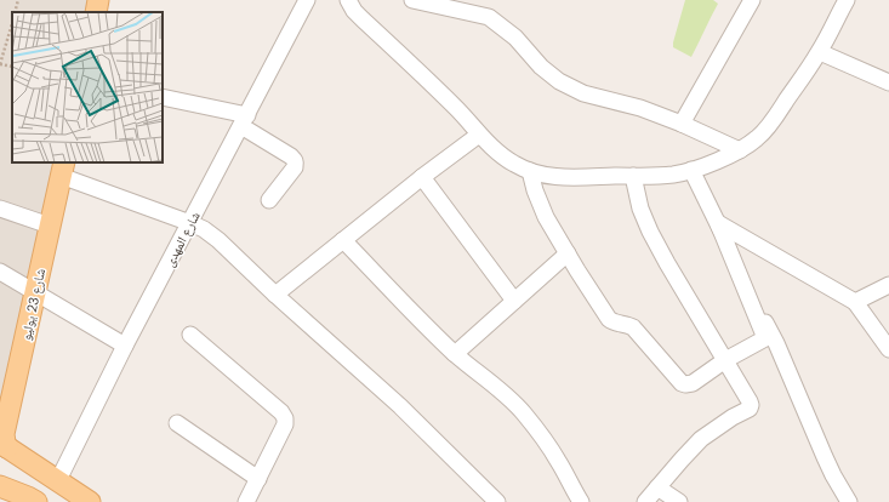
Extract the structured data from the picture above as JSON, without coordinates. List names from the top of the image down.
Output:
{
  "streets": {
    "main road": ["شارع 23 يوليو"],
    "street": ["شارع المهدى"]
  }
}
